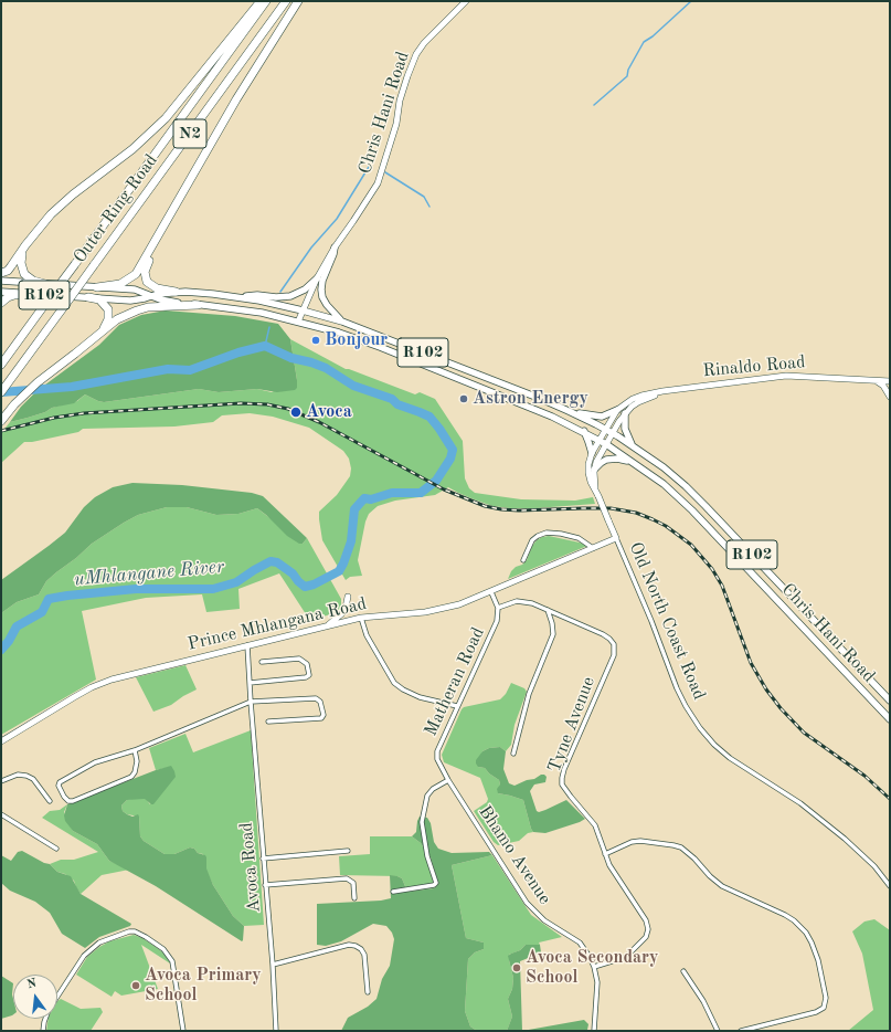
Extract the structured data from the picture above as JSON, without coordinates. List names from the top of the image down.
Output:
{
  "streets": {
    "highway": ["N2", "Outer Ring Road"],
    "main road": ["Chris Hani Road", "R102"],
    "street": [
      "Rinaldo Road",
      "Old North Coast Road",
      "Prince Mhlangana Road",
      "Matheran Road",
      "Tyne Avenue",
      "Bhamo Avenue",
      "Avoca Road"
    ]
  },
  "crossings": [
    ["Chris Hani Road", "R102"],
    ["Chris Hani Road", "Rinaldo Road"],
    ["Chris Hani Road", "Old North Coast Road"],
    ["Rinaldo Road", "Old North Coast Road"],
    ["Old North Coast Road", "Prince Mhlangana Road"],
    ["Prince Mhlangana Road", "Matheran Road"],
    ["Prince Mhlangana Road", "Avoca Road"],
    ["Matheran Road", "Tyne Avenue"],
    ["Matheran Road", "Bhamo Avenue"],
    ["Tyne Avenue", "Bhamo Avenue"]
  ],
  "water": ["uMhlangane River"],
  "places": [
    "Bonjour",
    "Astron Energy",
    "Avoca",
    "Avoca Secondary School",
    "Avoca Primary School"
  ],
  "north": "top"
}
